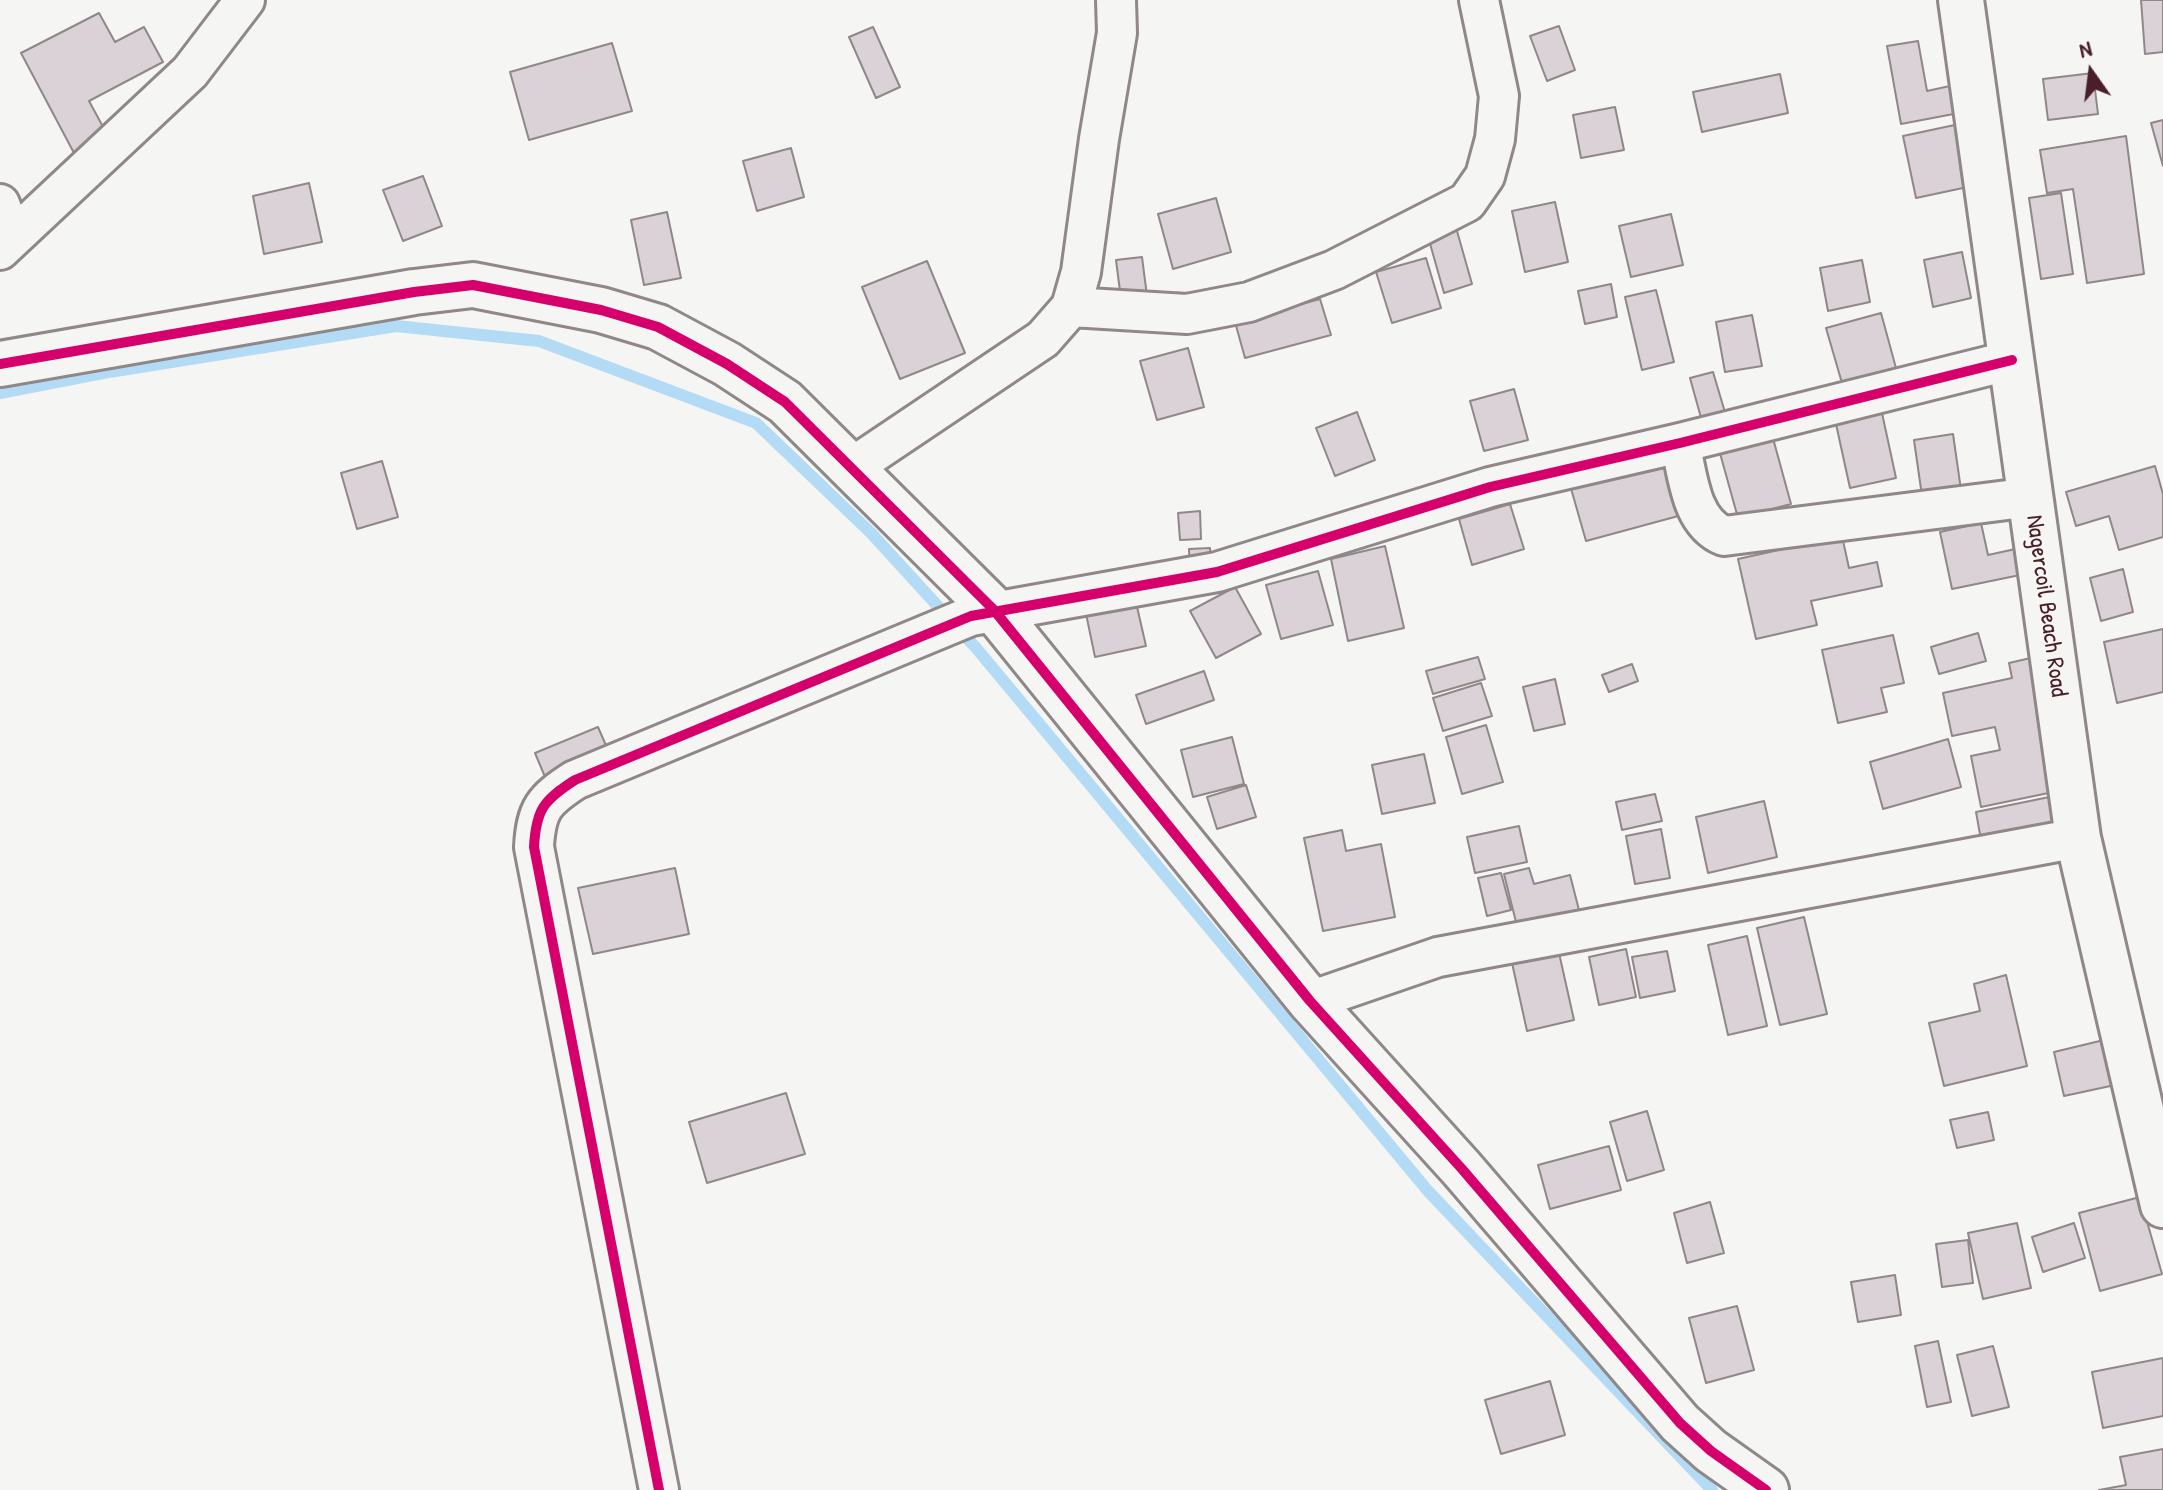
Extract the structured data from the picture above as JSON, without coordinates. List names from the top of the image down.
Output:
{
  "streets": {
    "street": ["Nagercoil Beach Road"]
  },
  "north": "top"
}
